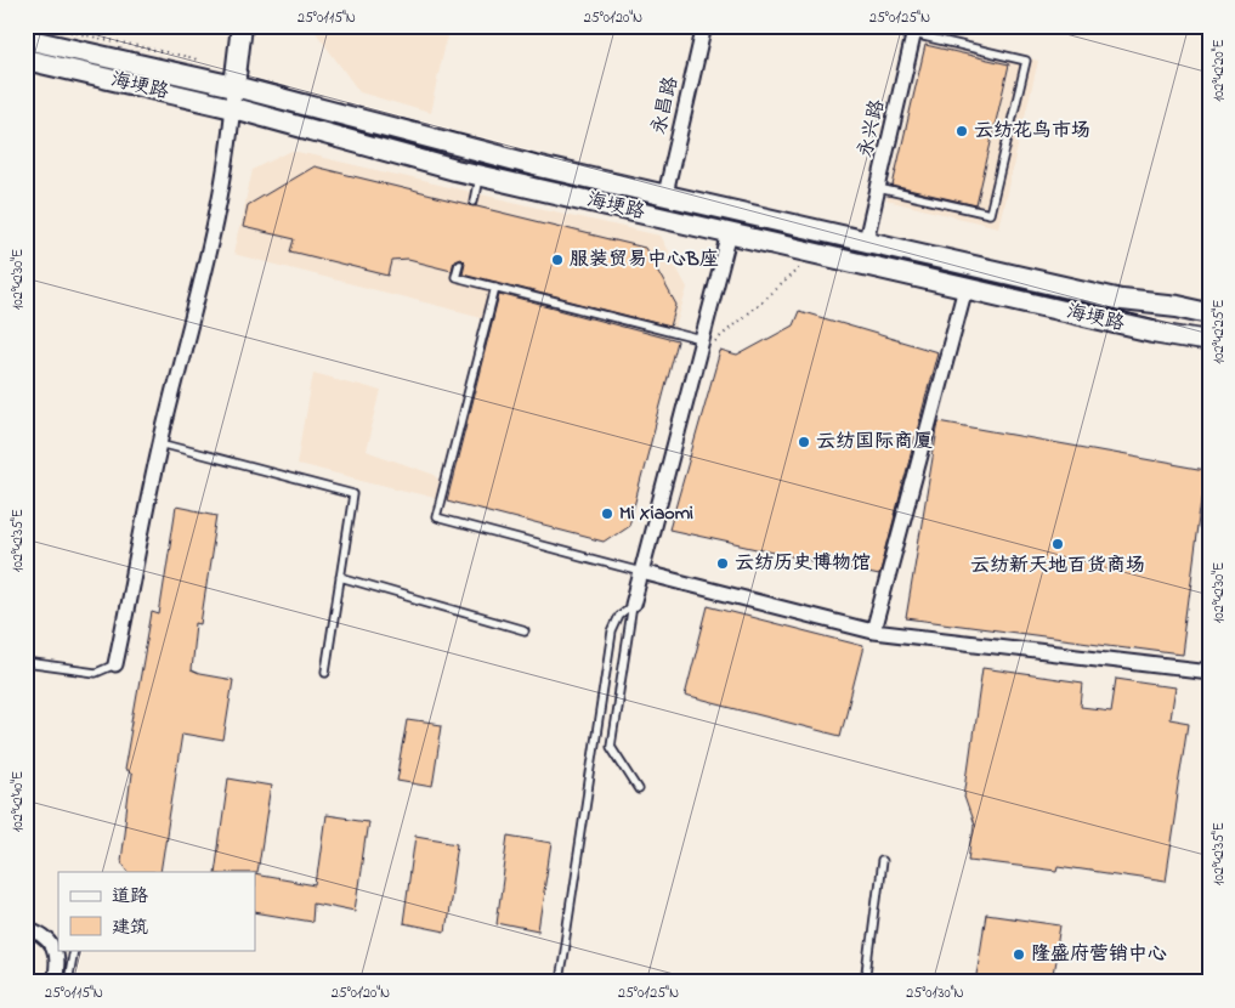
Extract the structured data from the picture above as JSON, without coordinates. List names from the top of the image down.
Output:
{
  "streets": {
    "main road": ["海埂路"],
    "street": ["永昌路", "永兴路"]
  },
  "crossings": [
    ["海埂路", "永昌路"],
    ["海埂路", "永兴路"]
  ],
  "places": [
    "云纺花鸟市场",
    "服装贸易中心B座",
    "云纺国际商厦",
    "Mi Xiaomi",
    "云纺新天地百货商场",
    "云纺历史博物馆",
    "隆盛府营销中心"
  ],
  "legend": ["道路", "建筑"],
  "coordinates": [
    "25°01'15\"N",
    "25°01'20\"N",
    "25°01'25\"N",
    "102°42'20\"E",
    "102°42'30\"E",
    "102°42'25\"E",
    "102°42'35\"E",
    "102°42'40\"E",
    "25°01'30\"N"
  ]
}
